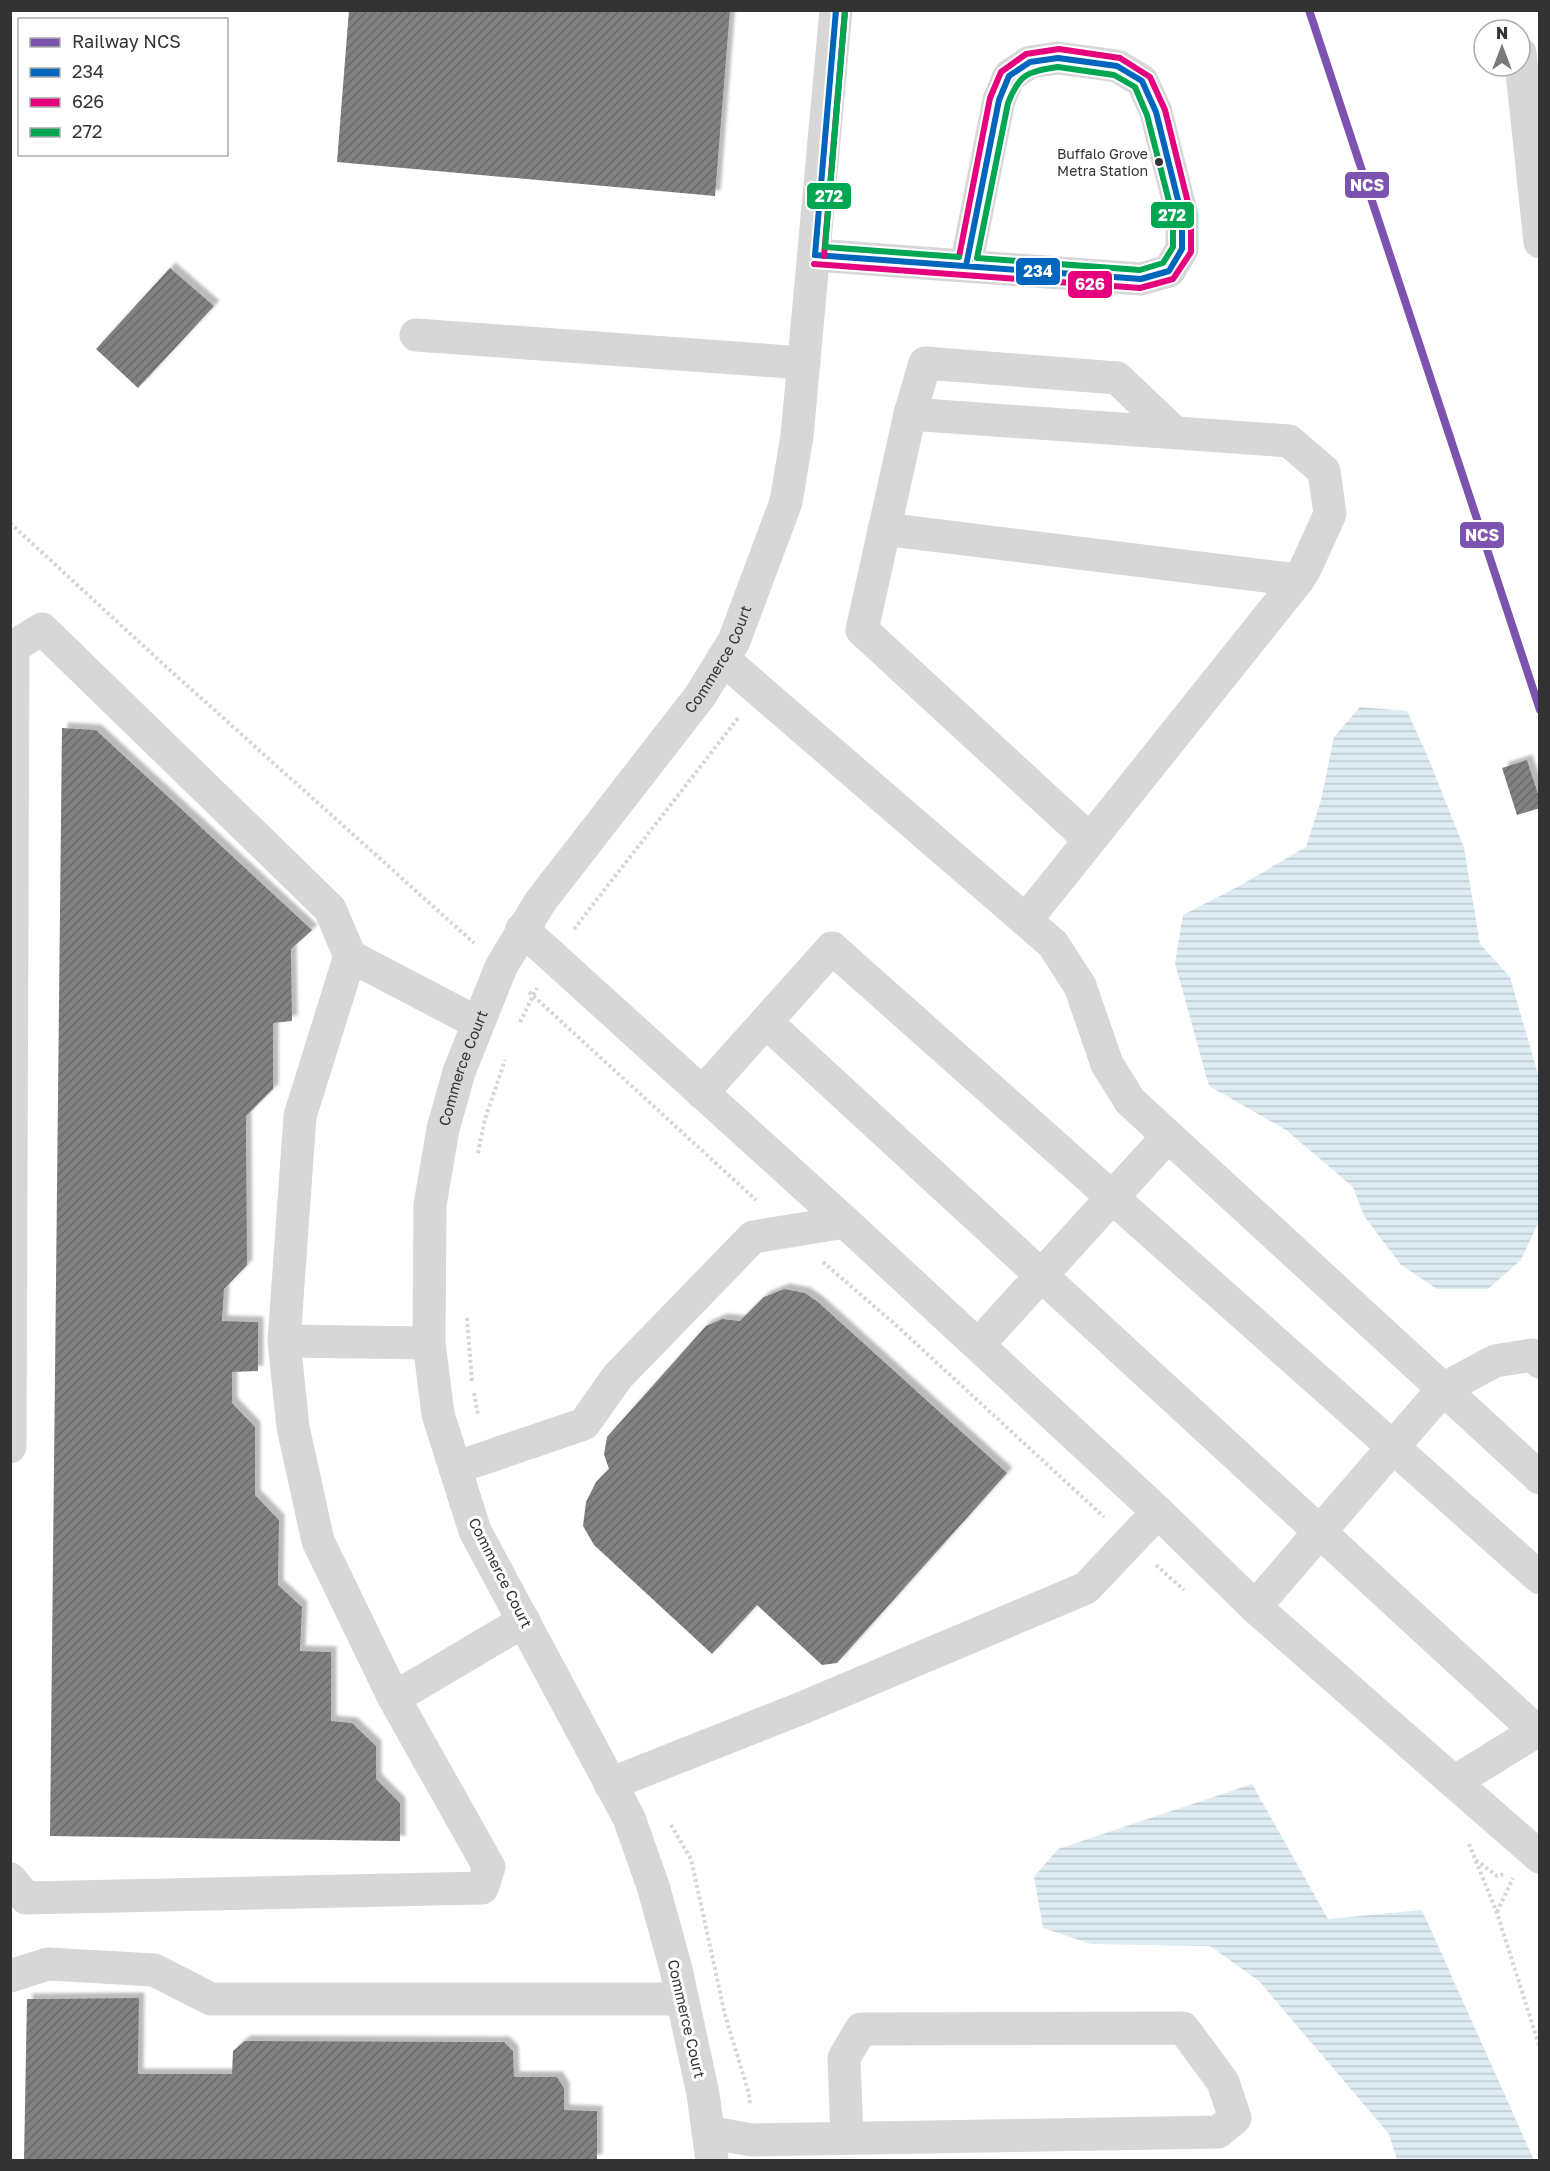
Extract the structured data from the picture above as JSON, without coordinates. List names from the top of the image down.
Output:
{
  "streets": {
    "lane": ["Commerce Court"]
  },
  "places": ["Buffalo Grove Metra Station"],
  "lines": [
    "rail line NCS",
    "transit line 234",
    "transit line 626",
    "transit line 272"
  ],
  "legend": [
    "Railway NCS",
    "234",
    "626",
    "272"
  ],
  "north": "top"
}
